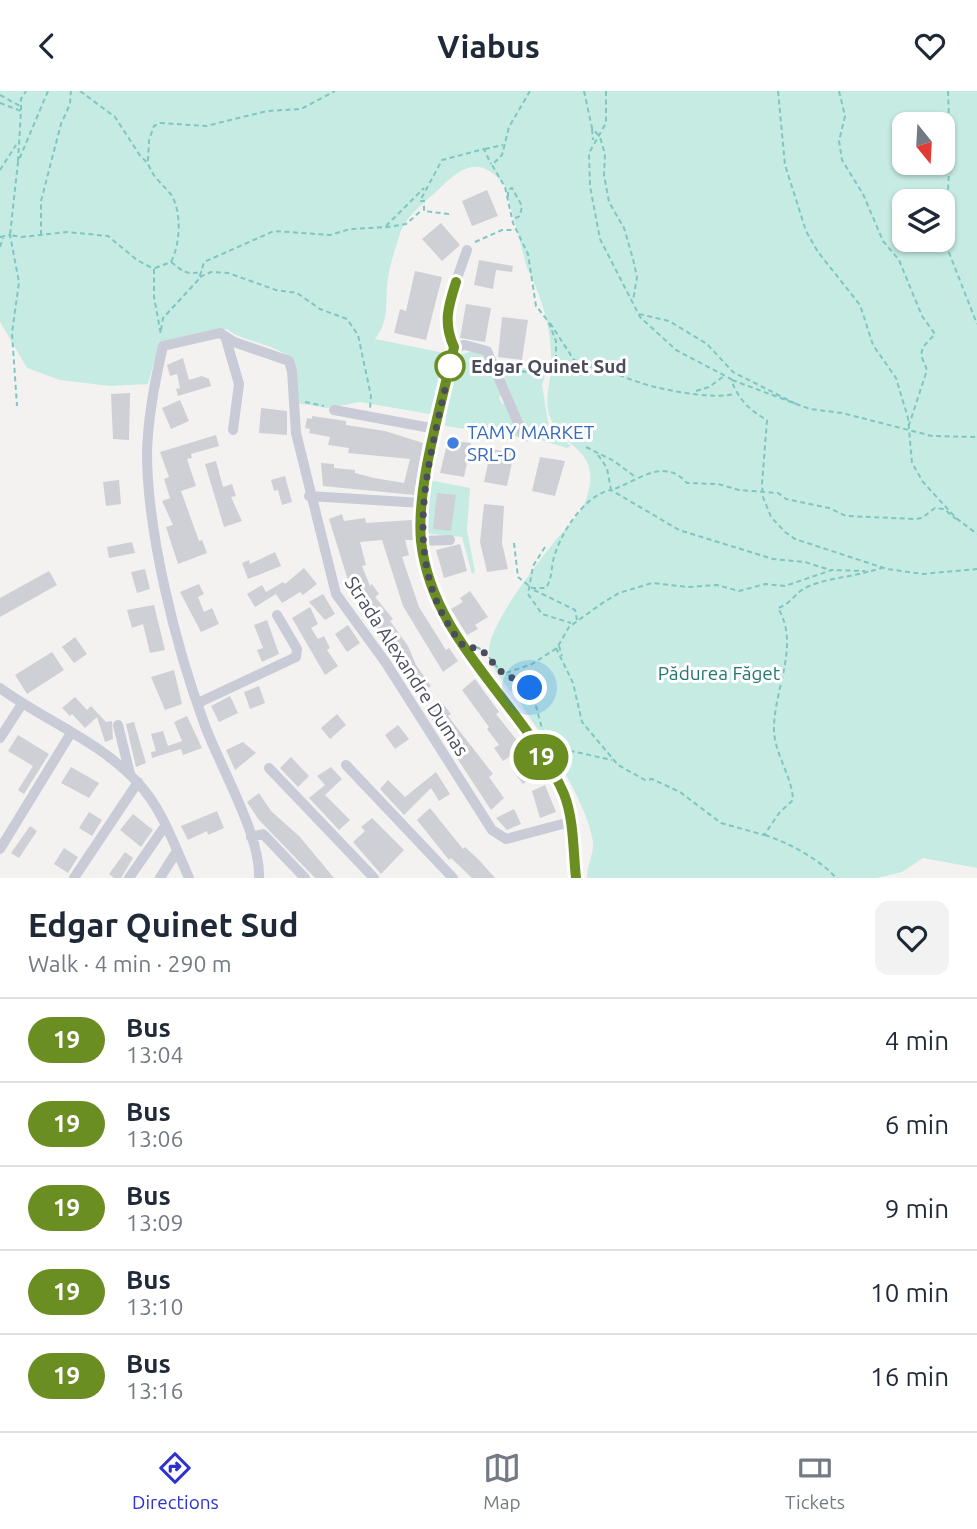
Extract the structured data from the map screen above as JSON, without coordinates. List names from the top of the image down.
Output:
{
  "streets": {
    "street": ["Strada Alexandre Dumas"]
  },
  "parks": ["Pădurea Făget"],
  "places": ["Edgar Quinet Sud", "TAMY MARKET SRL-D"],
  "lines": ["bus line 19"],
  "north": "bottom",
  "page": {
    "header": "Viabus",
    "on_map": "19",
    "heading": ["Edgar Quinet Sud", "Walk · 4 min · 290 m"],
    "list": [
      {
        "mark": "19",
        "name": "Bus",
        "note": "13:04",
        "value": "4 min"
      },
      {
        "mark": "19",
        "name": "Bus",
        "note": "13:06",
        "value": "6 min"
      },
      {
        "mark": "19",
        "name": "Bus",
        "note": "13:09",
        "value": "9 min"
      },
      {
        "mark": "19",
        "name": "Bus",
        "note": "13:10",
        "value": "10 min"
      },
      {
        "mark": "19",
        "name": "Bus",
        "note": "13:16",
        "value": "16 min"
      }
    ],
    "tabs": ["Directions", "Map", "Tickets"]
  }
}
